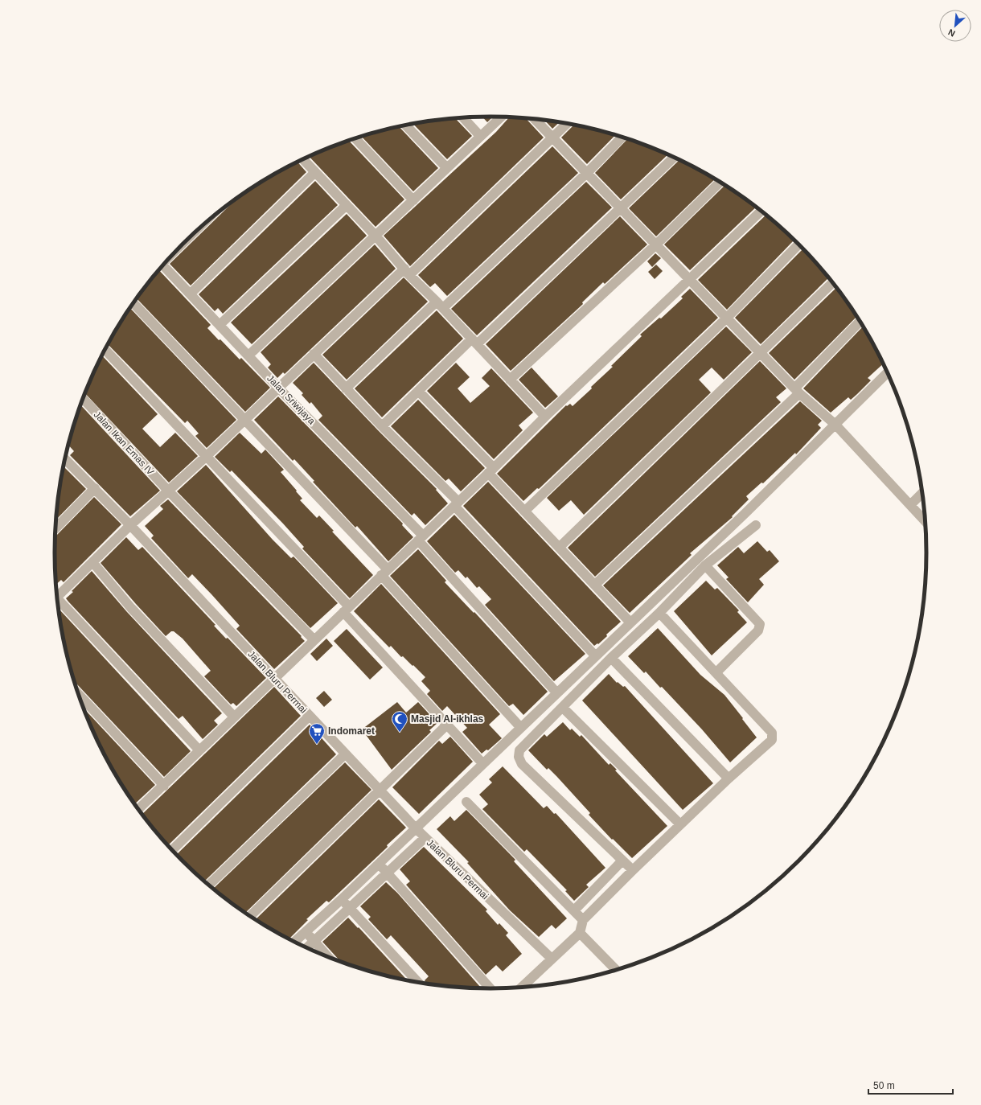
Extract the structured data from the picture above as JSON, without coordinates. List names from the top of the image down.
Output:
{
  "streets": {
    "street": ["Jalan Sriwijaya", "Jalan Ikan Emas IV", "Jalan Bluru Permai"]
  },
  "places": {
    "mosque": ["Masjid Al-ikhlas"],
    "supermarket": ["Indomaret"]
  },
  "scale_bar": "50 m",
  "north": "bottom left"
}
